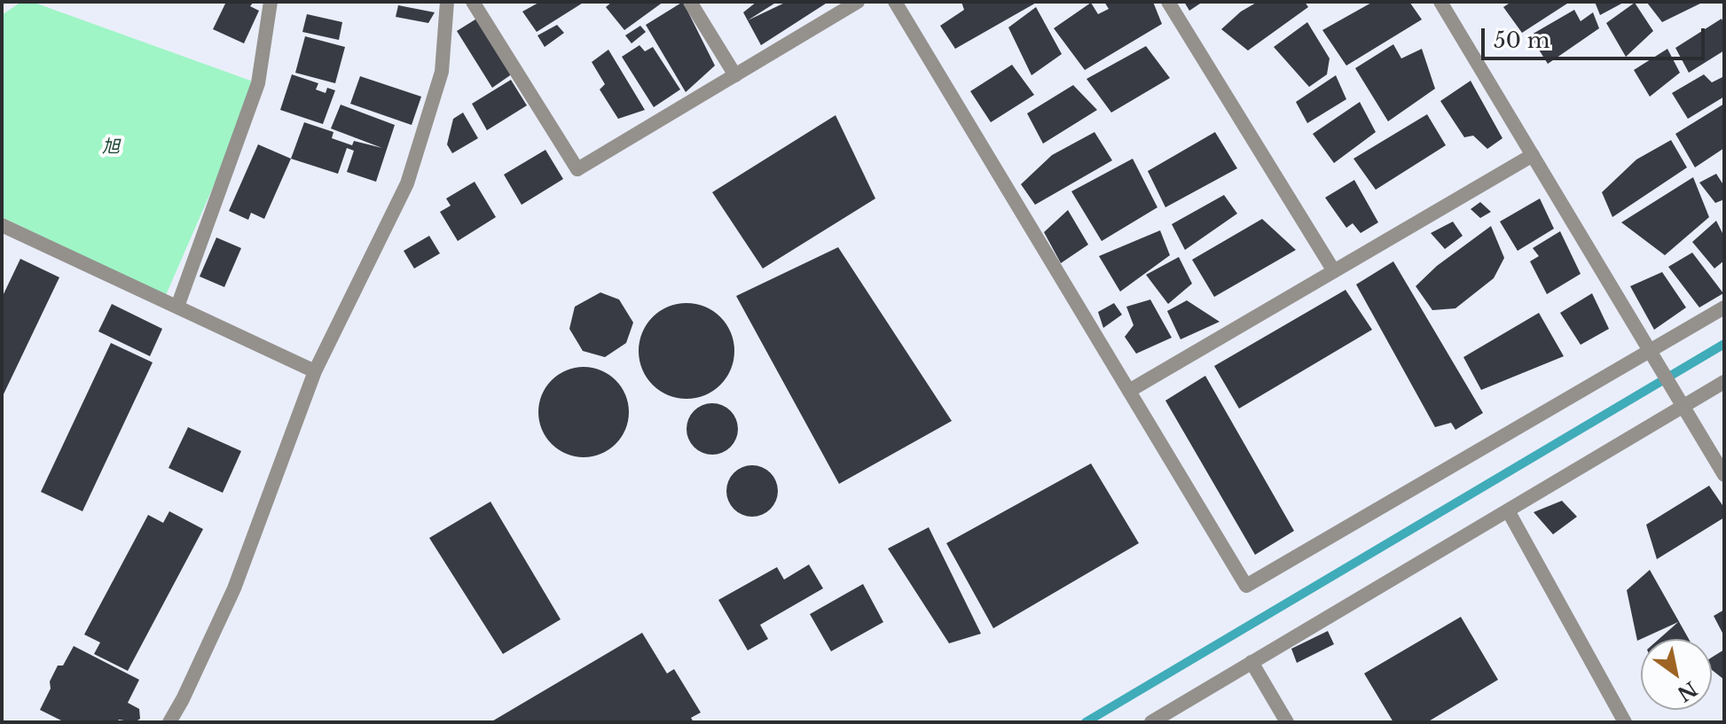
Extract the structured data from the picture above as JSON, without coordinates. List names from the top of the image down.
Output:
{
  "parks": ["旭"],
  "scale_bar": "50 m",
  "north": "bottom right"
}
